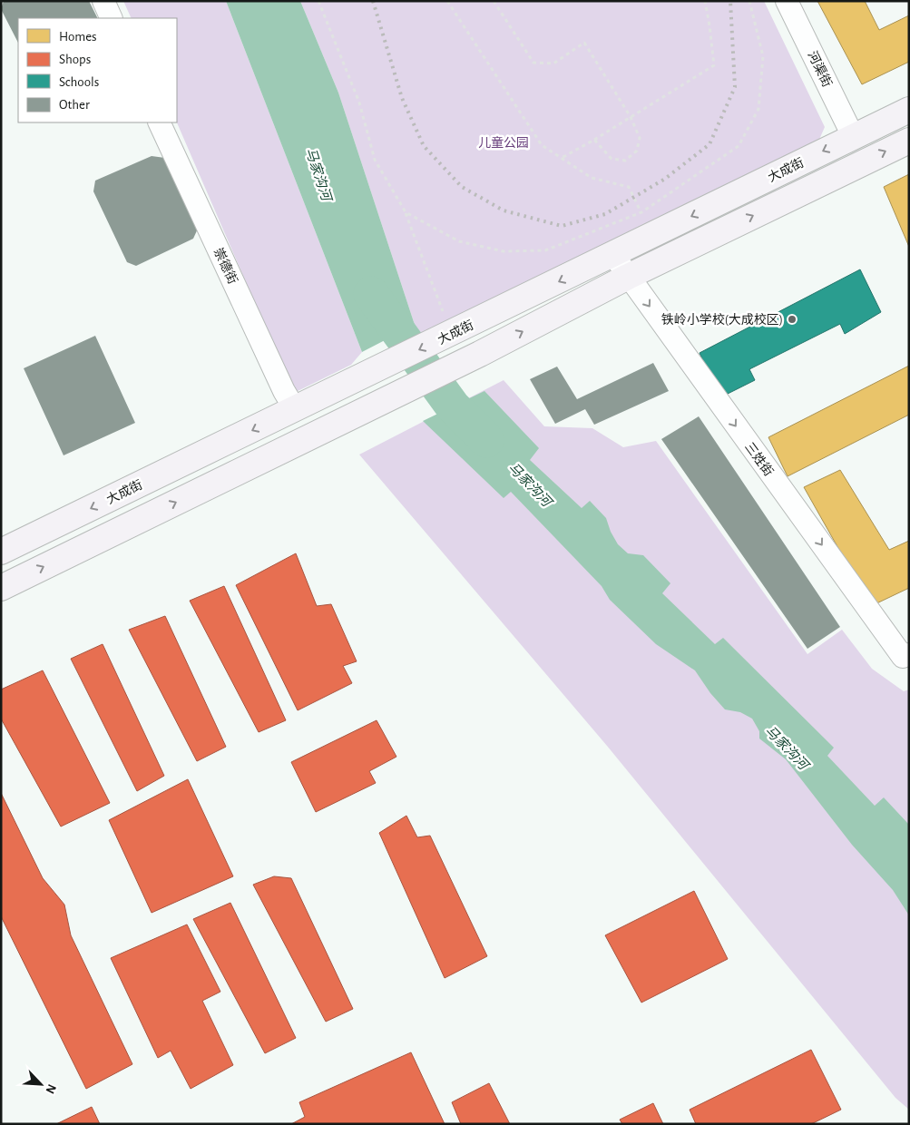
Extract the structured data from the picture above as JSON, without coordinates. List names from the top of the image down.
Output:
{
  "streets": {
    "main road": ["大成街"],
    "street": ["河渠街", "崇德街", "三姓街"]
  },
  "crossings": [
    ["河渠街", "大成街"],
    ["大成街", "崇德街"],
    ["大成街", "三姓街"]
  ],
  "one_way": ["三姓街"],
  "water": ["马家沟河"],
  "parks": ["儿童公园"],
  "places": ["铁岭小学校(大成校区)"],
  "legend": [
    "Homes",
    "Shops",
    "Schools",
    "Other"
  ],
  "north": "bottom right"
}
